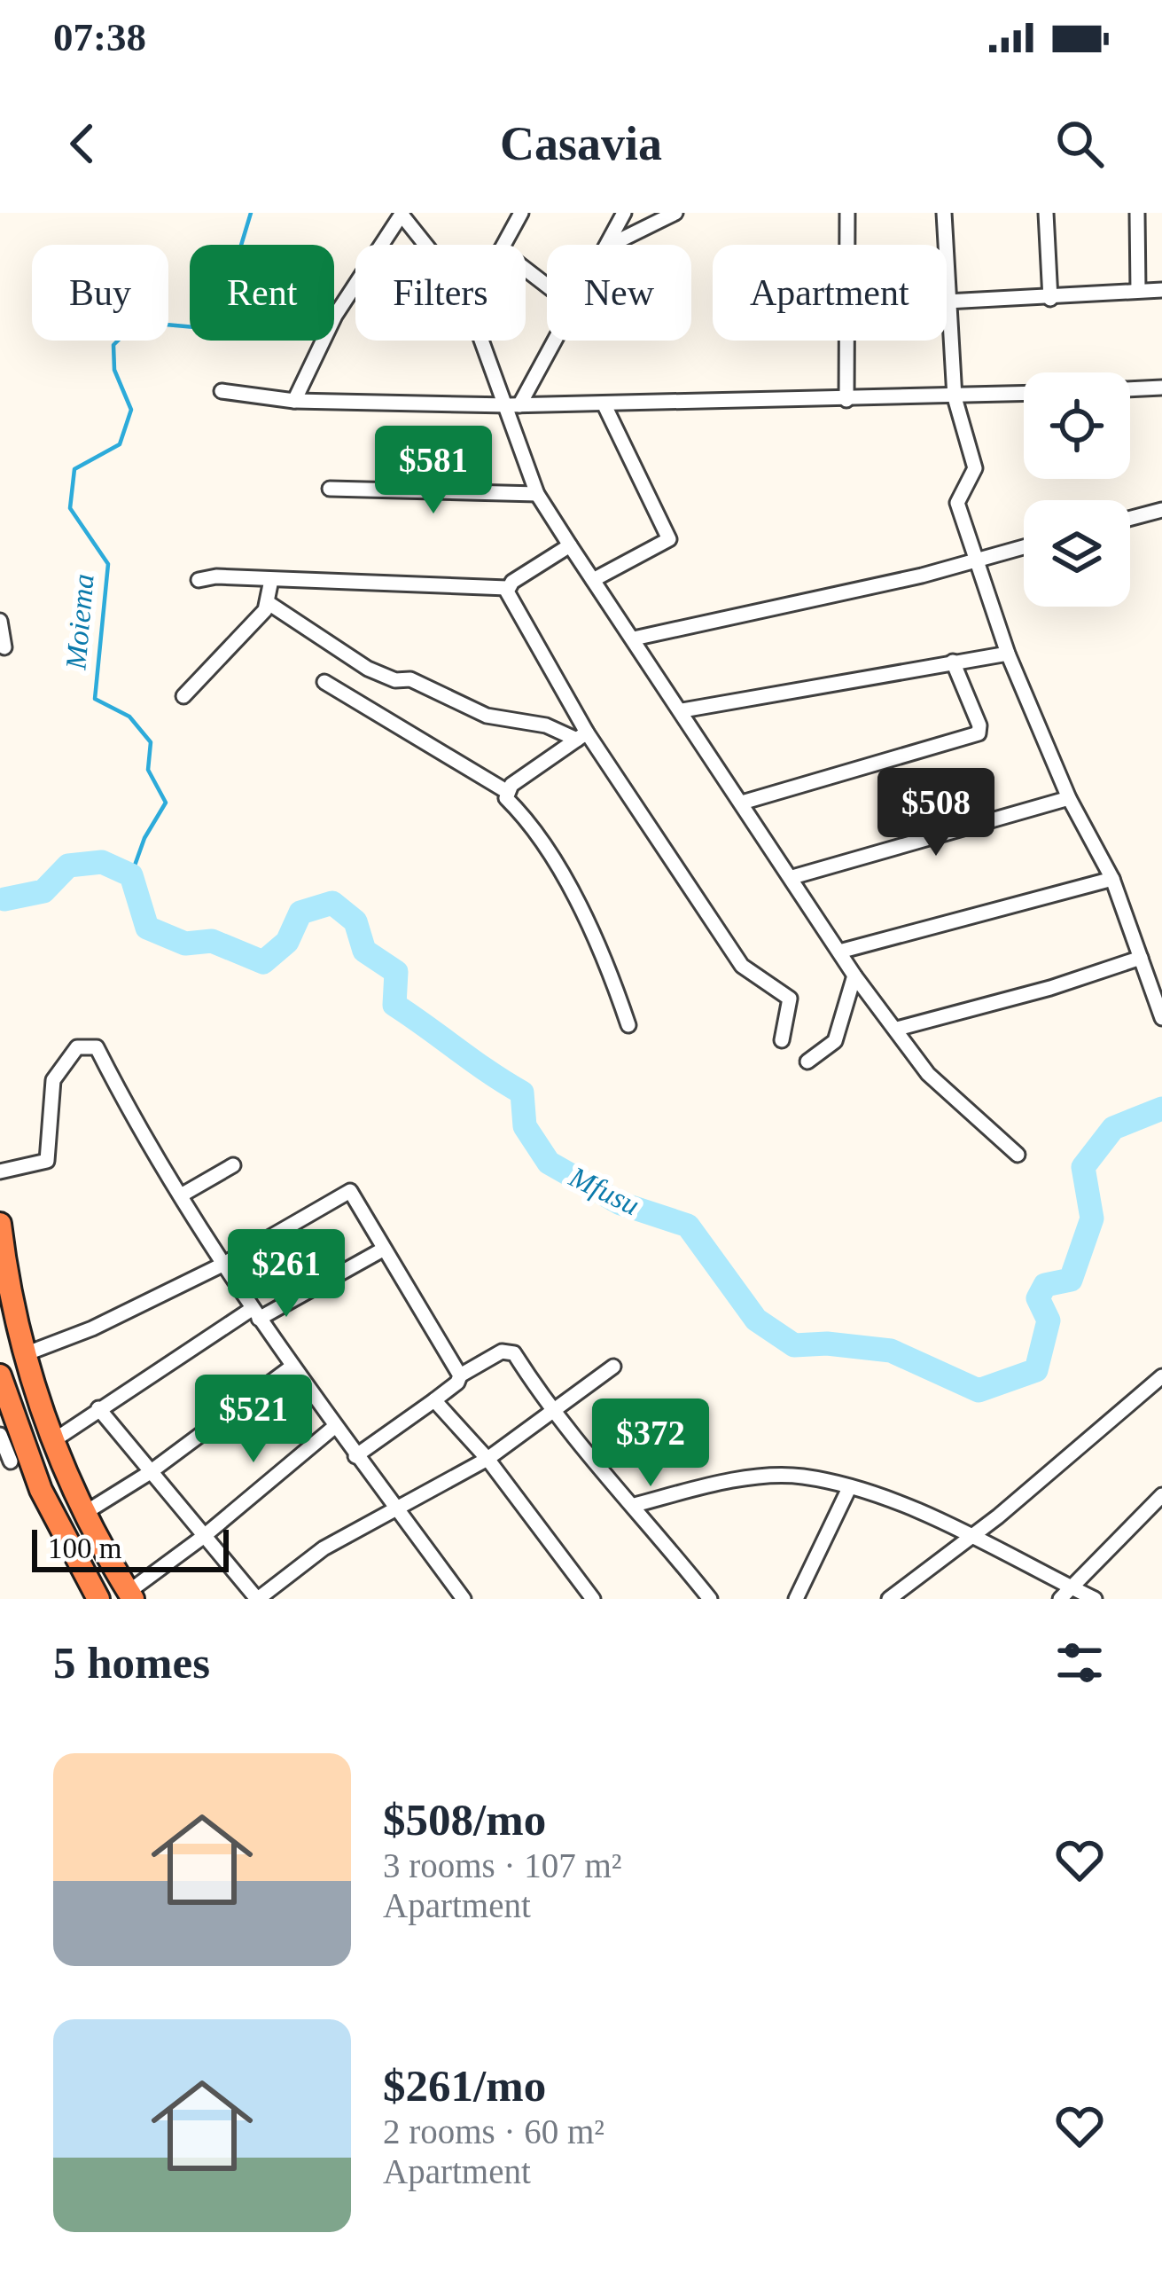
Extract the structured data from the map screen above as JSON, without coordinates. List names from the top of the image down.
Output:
{
  "water": ["Moiema", "Mfusu"],
  "scale_bar": "100 m",
  "page": {
    "status": "07:38",
    "header": "Casavia",
    "chip": [
      "Buy",
      "Rent",
      "Filters",
      "New",
      "Apartment"
    ],
    "price": [
      "$581",
      "$508",
      "$261",
      "$521",
      "$372"
    ],
    "scale": "100 m",
    "heading": "5 homes",
    "list": [
      {
        "name": "$508/mo",
        "note": "3 rooms · 107 m² · Apartment"
      },
      {
        "name": "$261/mo",
        "note": "2 rooms · 60 m² · Apartment"
      }
    ]
  }
}
